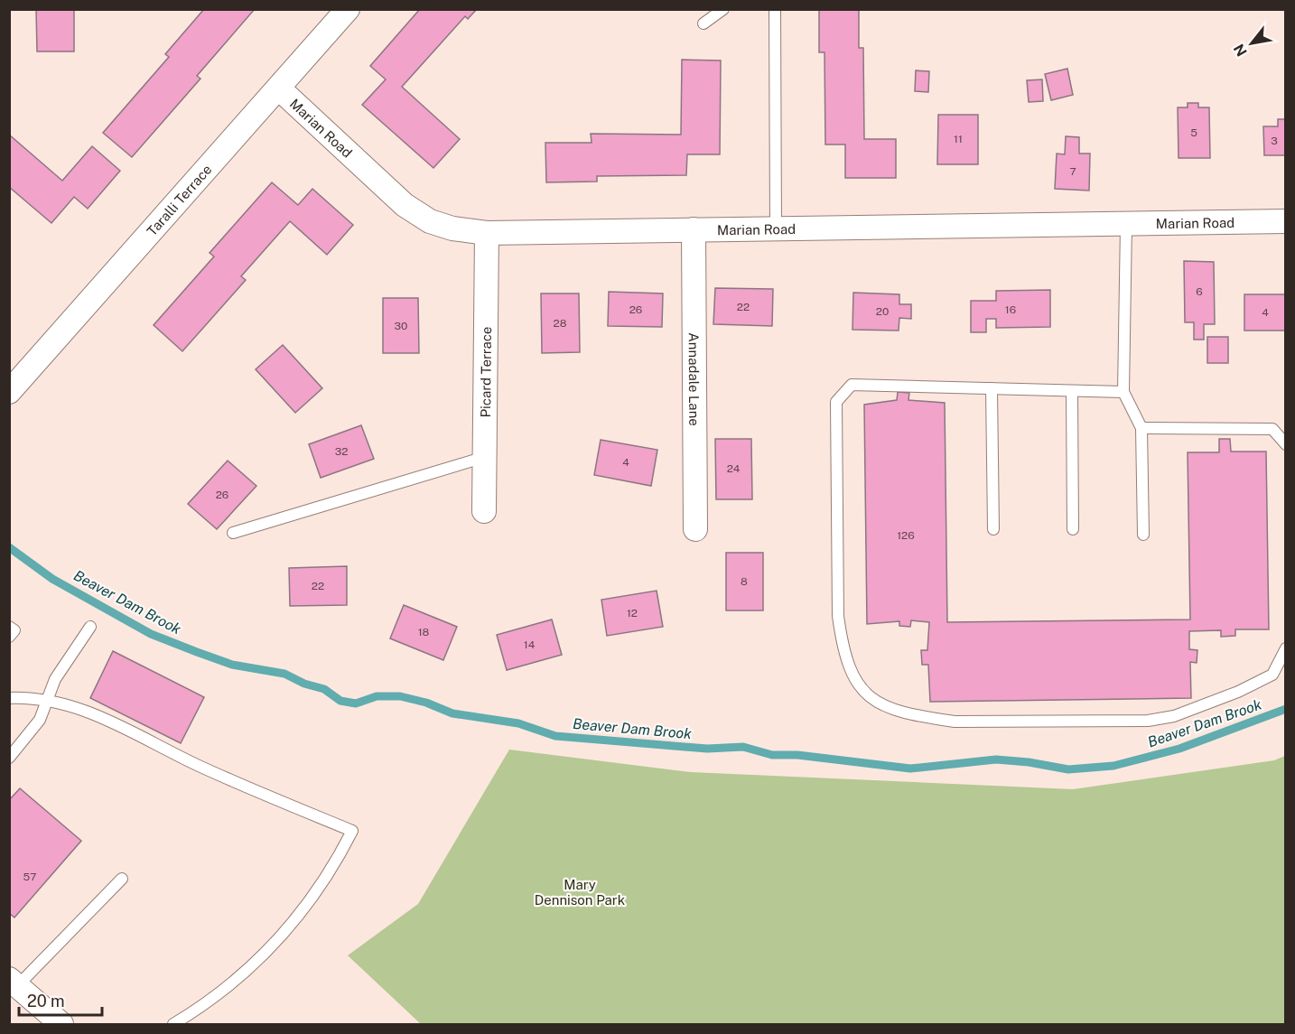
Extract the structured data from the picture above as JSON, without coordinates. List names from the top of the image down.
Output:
{
  "streets": {
    "street": [
      "Marian Road",
      "Taralli Terrace",
      "Picard Terrace",
      "Annadale Lane"
    ]
  },
  "crossings": [
    ["Marian Road", "Taralli Terrace"],
    ["Marian Road", "Picard Terrace"],
    ["Marian Road", "Annadale Lane"]
  ],
  "water": ["Beaver Dam Brook"],
  "parks": ["Mary Dennison Park"],
  "house_numbers": [
    "5",
    "11",
    "3",
    "7",
    "6",
    "22",
    "26",
    "16",
    "20",
    "4",
    "28",
    "30",
    "32",
    "4",
    "24",
    "26",
    "126",
    "8",
    "22",
    "12",
    "18",
    "14",
    "57"
  ],
  "scale_bar": "20 m",
  "north": "bottom left"
}
